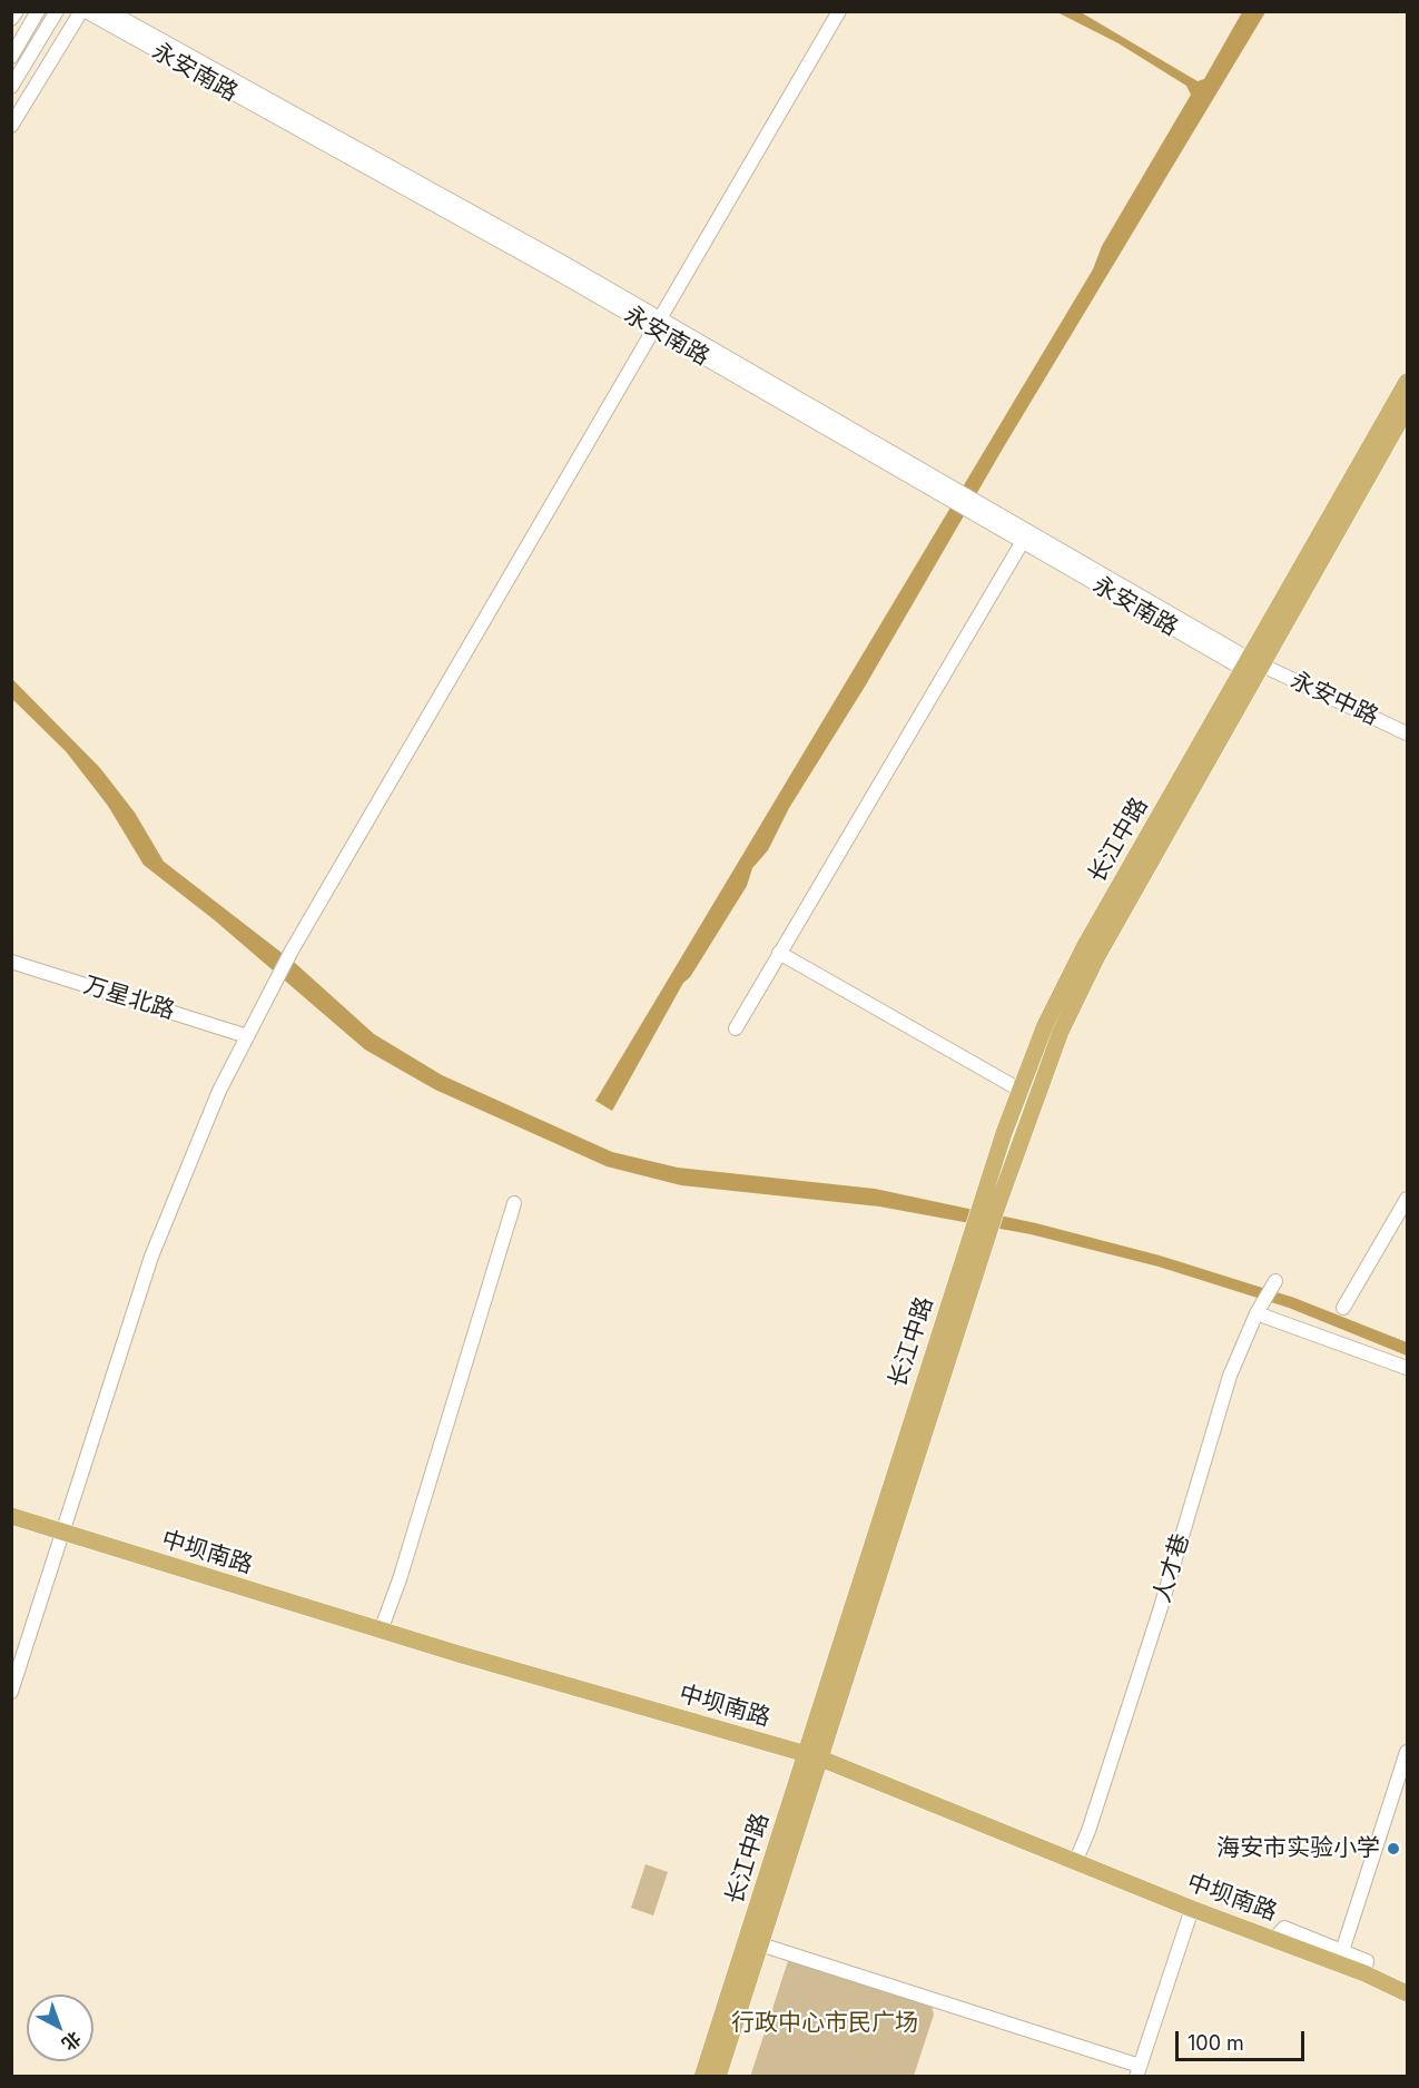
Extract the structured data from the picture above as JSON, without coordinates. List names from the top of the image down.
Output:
{
  "streets": {
    "main road": ["长江中路", "中坝南路"],
    "street": [
      "永安南路",
      "永安中路",
      "万星北路",
      "人才巷"
    ]
  },
  "crossings": [
    ["永安南路", "永安中路"],
    ["永安南路", "长江中路"],
    ["永安中路", "长江中路"],
    ["长江中路", "中坝南路"],
    ["中坝南路", "人才巷"]
  ],
  "parks": ["行政中心市民广场"],
  "places": ["海安市实验小学"],
  "scale_bar": "100 m",
  "north": "bottom right"
}
